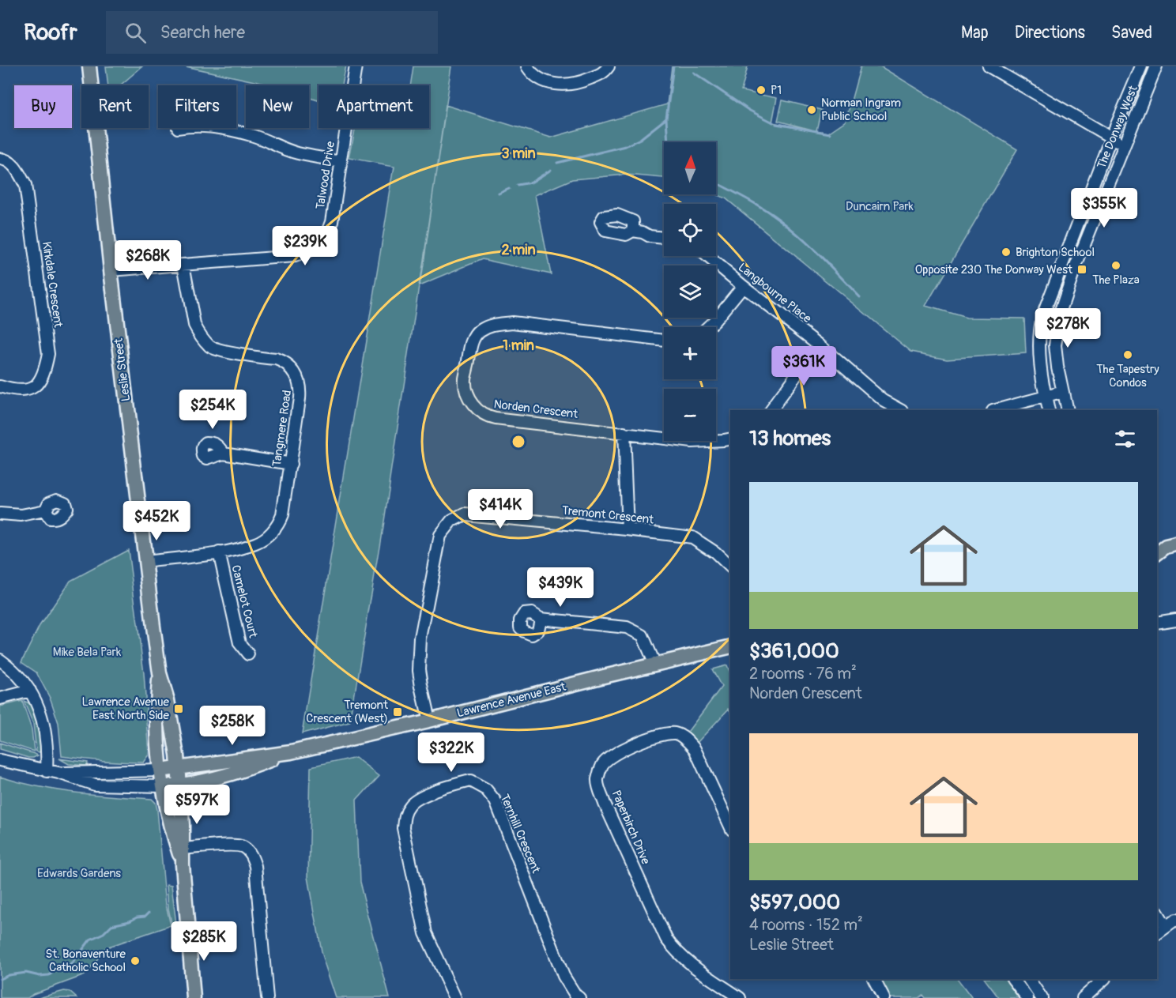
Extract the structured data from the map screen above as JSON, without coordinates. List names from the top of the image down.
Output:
{
  "streets": {
    "main road": ["Leslie Street", "Lawrence Avenue East"],
    "street": [
      "The Donway West",
      "Talwood Drive",
      "Kirkdale Crescent",
      "Langbourne Place",
      "Norden Crescent",
      "Tangmere Road",
      "Tremont Crescent",
      "Camelot Court",
      "Paperbirch Drive",
      "Ternhill Crescent"
    ]
  },
  "crossings": [
    ["Talwood Drive", "Leslie Street"],
    ["Talwood Drive", "Tangmere Road"],
    ["Leslie Street", "Tangmere Road"],
    ["Leslie Street", "Lawrence Avenue East"],
    ["Tangmere Road", "Camelot Court"],
    ["Tremont Crescent", "Lawrence Avenue East"]
  ],
  "parks": ["Duncairn Park", "Mike Bela Park", "Edwards Gardens"],
  "places": {
    "other": [
      "P1",
      "Norman Ingram Public School",
      "Brighton School",
      "The Plaza",
      "The Tapestry Condos",
      "St. Bonaventure Catholic School"
    ],
    "transit": ["Opposite 230 The Donway West", "Lawrence Avenue East North Side", "Tremont Crescent (West)"]
  },
  "north": "top",
  "page": {
    "header": "Roofr",
    "search": "Search here",
    "nav": ["Map", "Directions", "Saved"],
    "chip": [
      "Buy",
      "Rent",
      "Filters",
      "New",
      "Apartment"
    ],
    "map_buttons": ["+", "−"],
    "price": [
      "$355K",
      "$239K",
      "$268K",
      "$278K",
      "$361K",
      "$254K",
      "$414K",
      "$452K",
      "$439K",
      "$258K",
      "$322K",
      "$597K",
      "$285K"
    ],
    "heading": "13 homes",
    "list": [
      {
        "name": "$361,000",
        "note": "2 rooms · 76 m² · Norden Crescent"
      },
      {
        "name": "$597,000",
        "note": "4 rooms · 152 m² · Leslie Street"
      }
    ]
  },
  "rings": ["3 min", "2 min", "1 min"]
}
